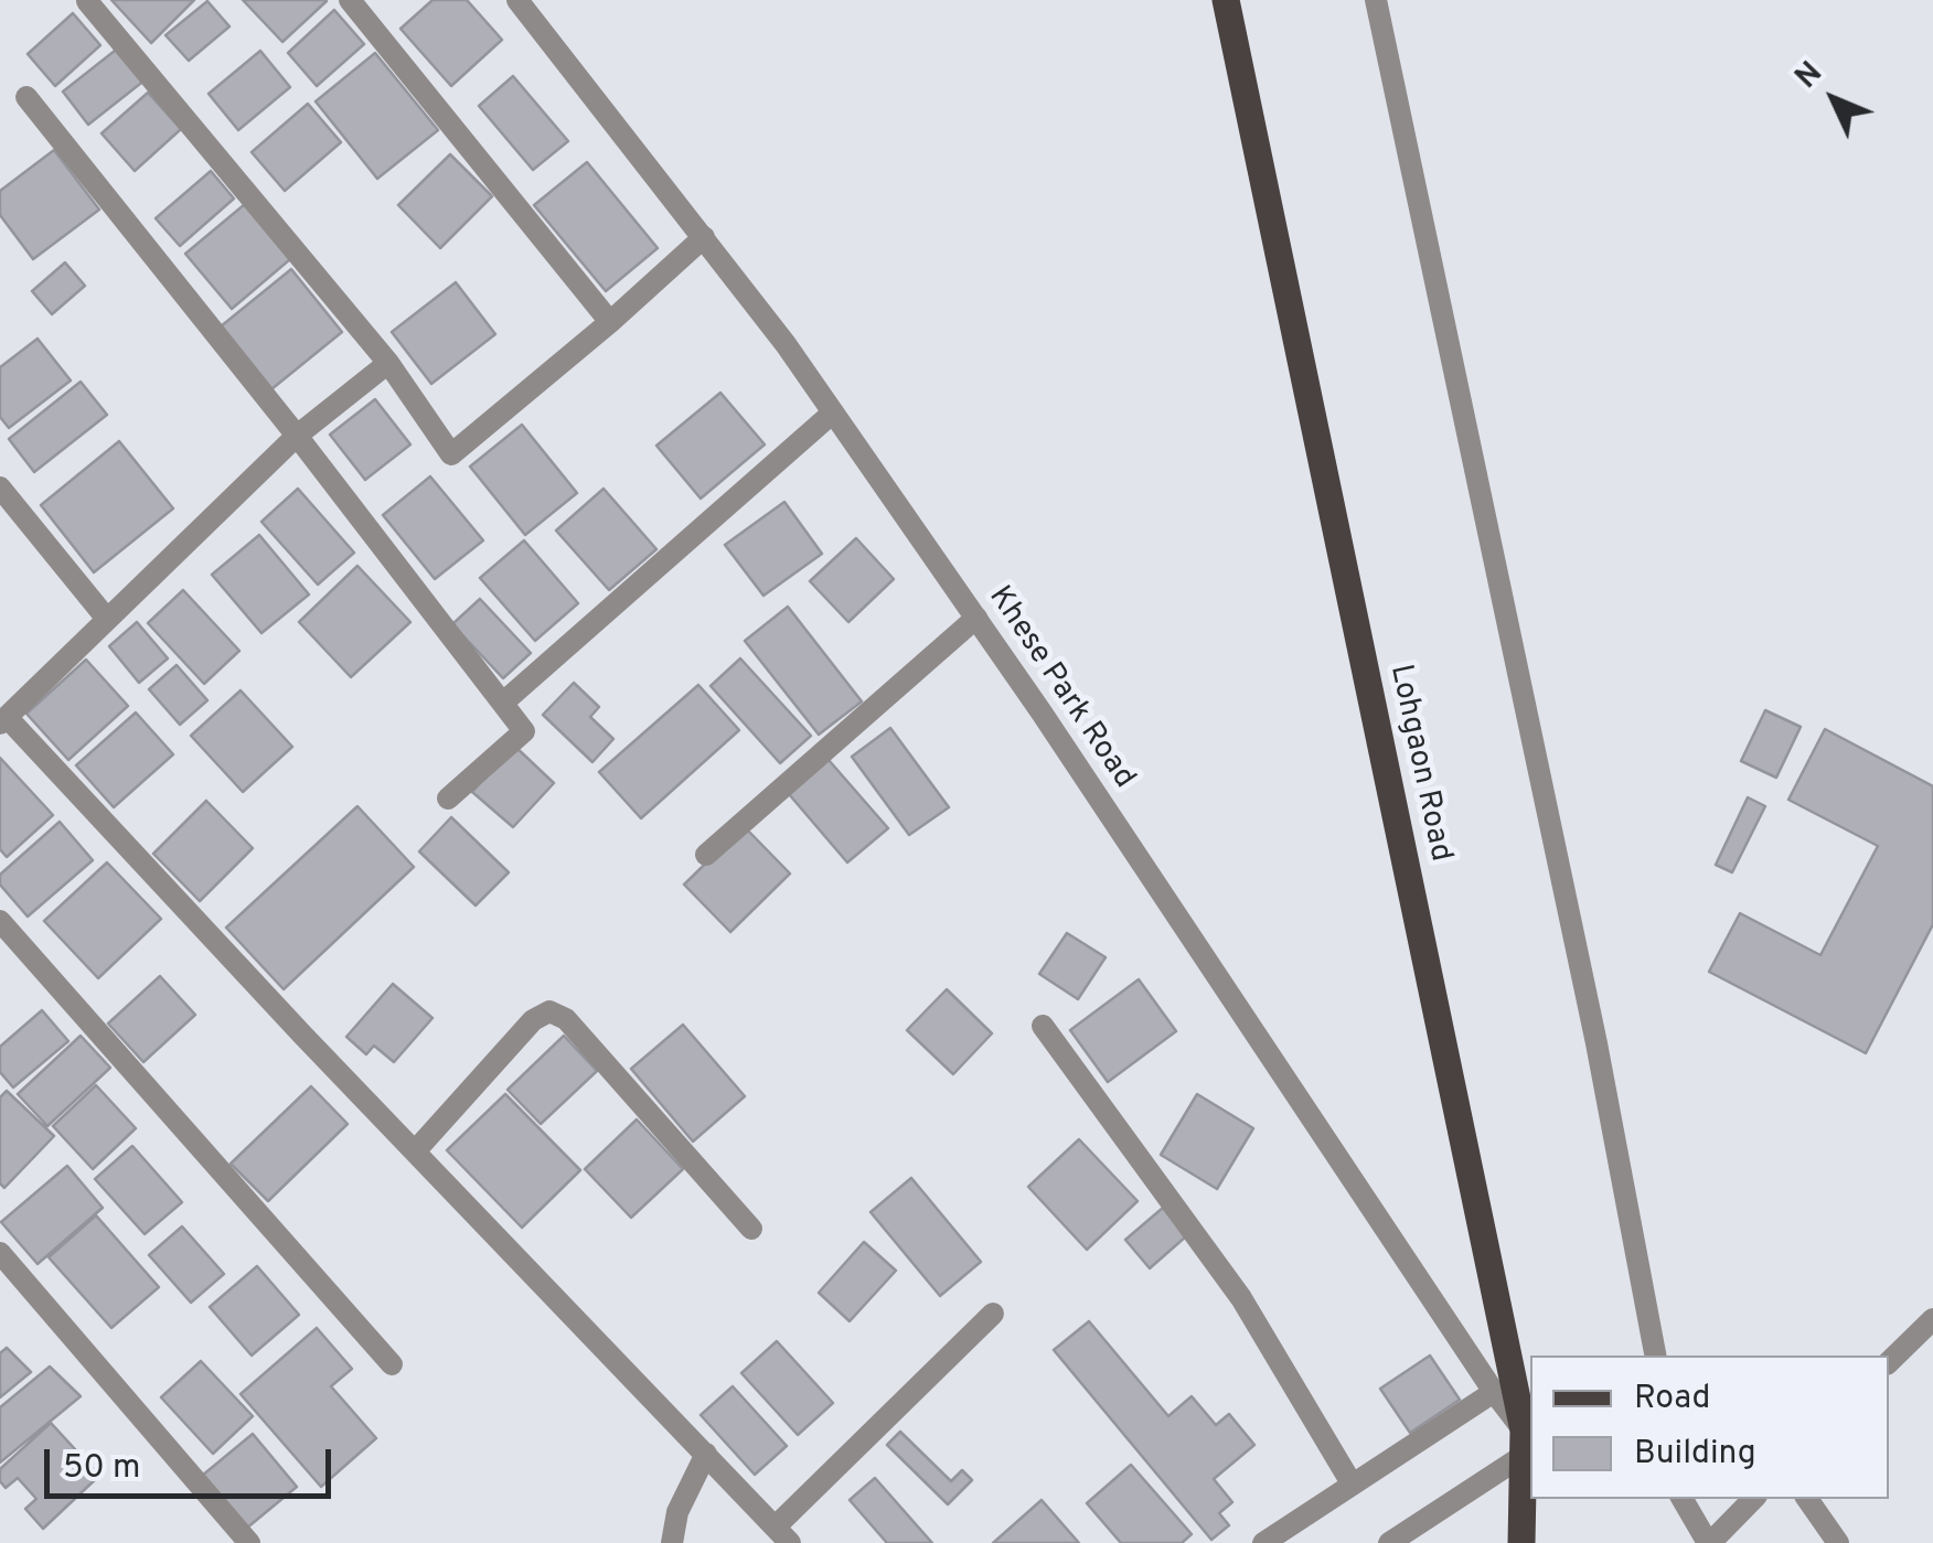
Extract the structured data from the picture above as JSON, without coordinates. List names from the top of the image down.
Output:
{
  "streets": {
    "main road": ["Lohgaon Road"],
    "street": ["Khese Park Road"]
  },
  "crossings": [
    ["Khese Park Road", "Lohgaon Road"]
  ],
  "legend": ["Road", "Building"],
  "scale_bar": "50 m",
  "north": "top left"
}
